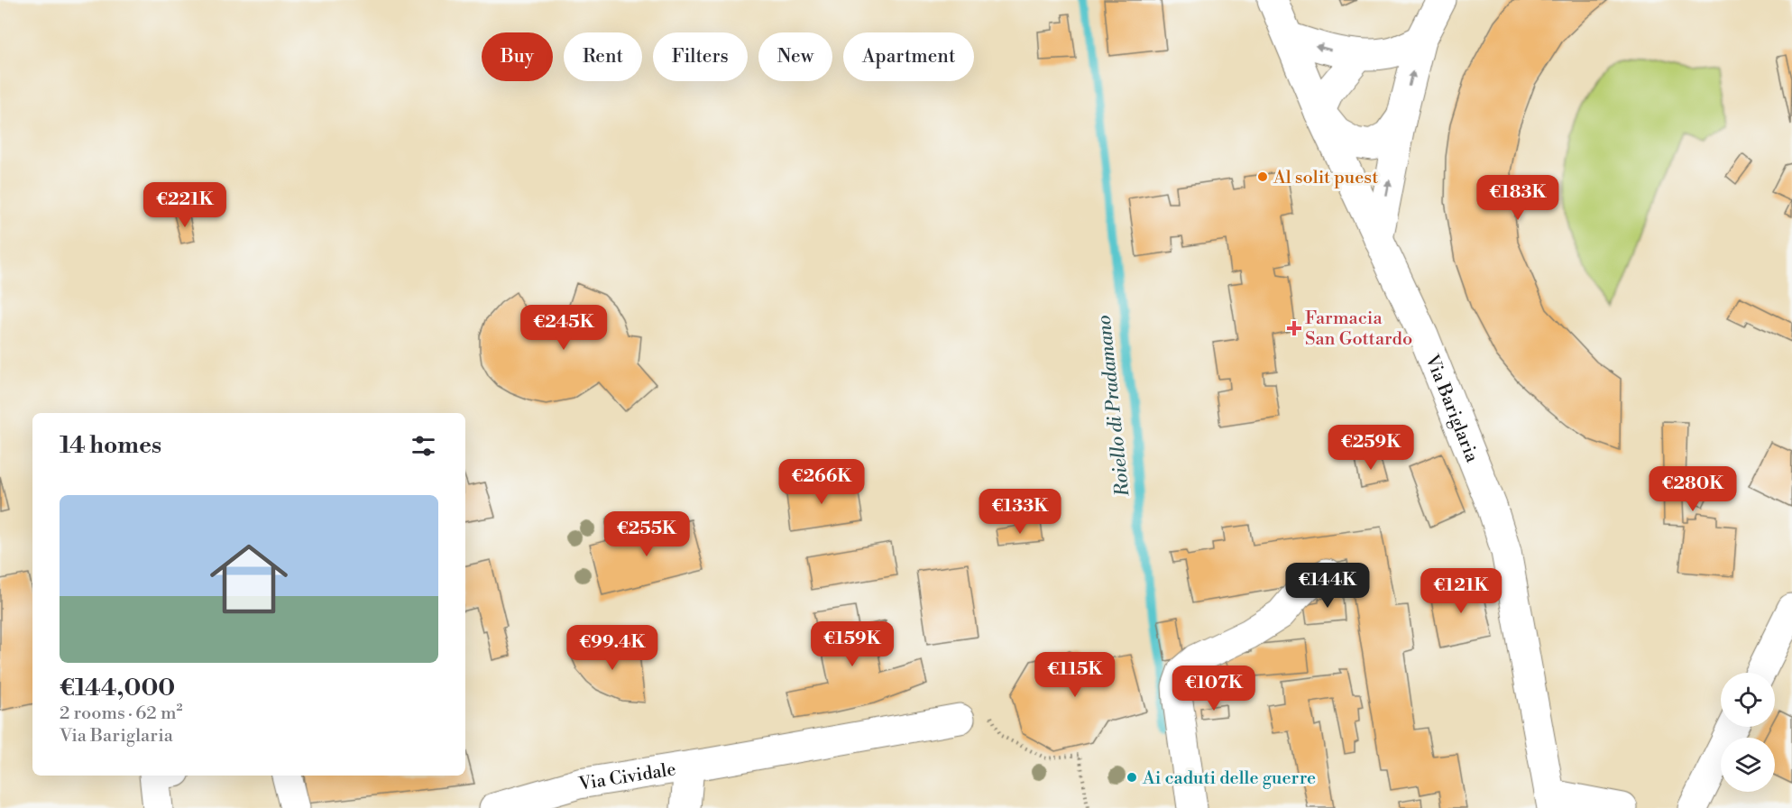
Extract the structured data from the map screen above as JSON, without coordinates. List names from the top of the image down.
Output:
{
  "streets": {
    "street": ["Via Bariglaria", "Via Cividale"]
  },
  "water": ["Roiello di Pradamano"],
  "places": {
    "other": ["Al solit puest", "Ai caduti delle guerre"],
    "health": ["Farmacia San Gottardo"]
  },
  "page": {
    "chip": [
      "Buy",
      "Rent",
      "Filters",
      "New",
      "Apartment"
    ],
    "price": [
      "€183K",
      "€221K",
      "€245K",
      "€259K",
      "€266K",
      "€280K",
      "€133K",
      "€255K",
      "€144K",
      "€121K",
      "€159K",
      "€99.4K",
      "€115K",
      "€107K"
    ],
    "heading": "14 homes",
    "list": [
      {
        "name": "€144,000",
        "note": "2 rooms · 62 m² · Via Bariglaria"
      }
    ]
  }
}
